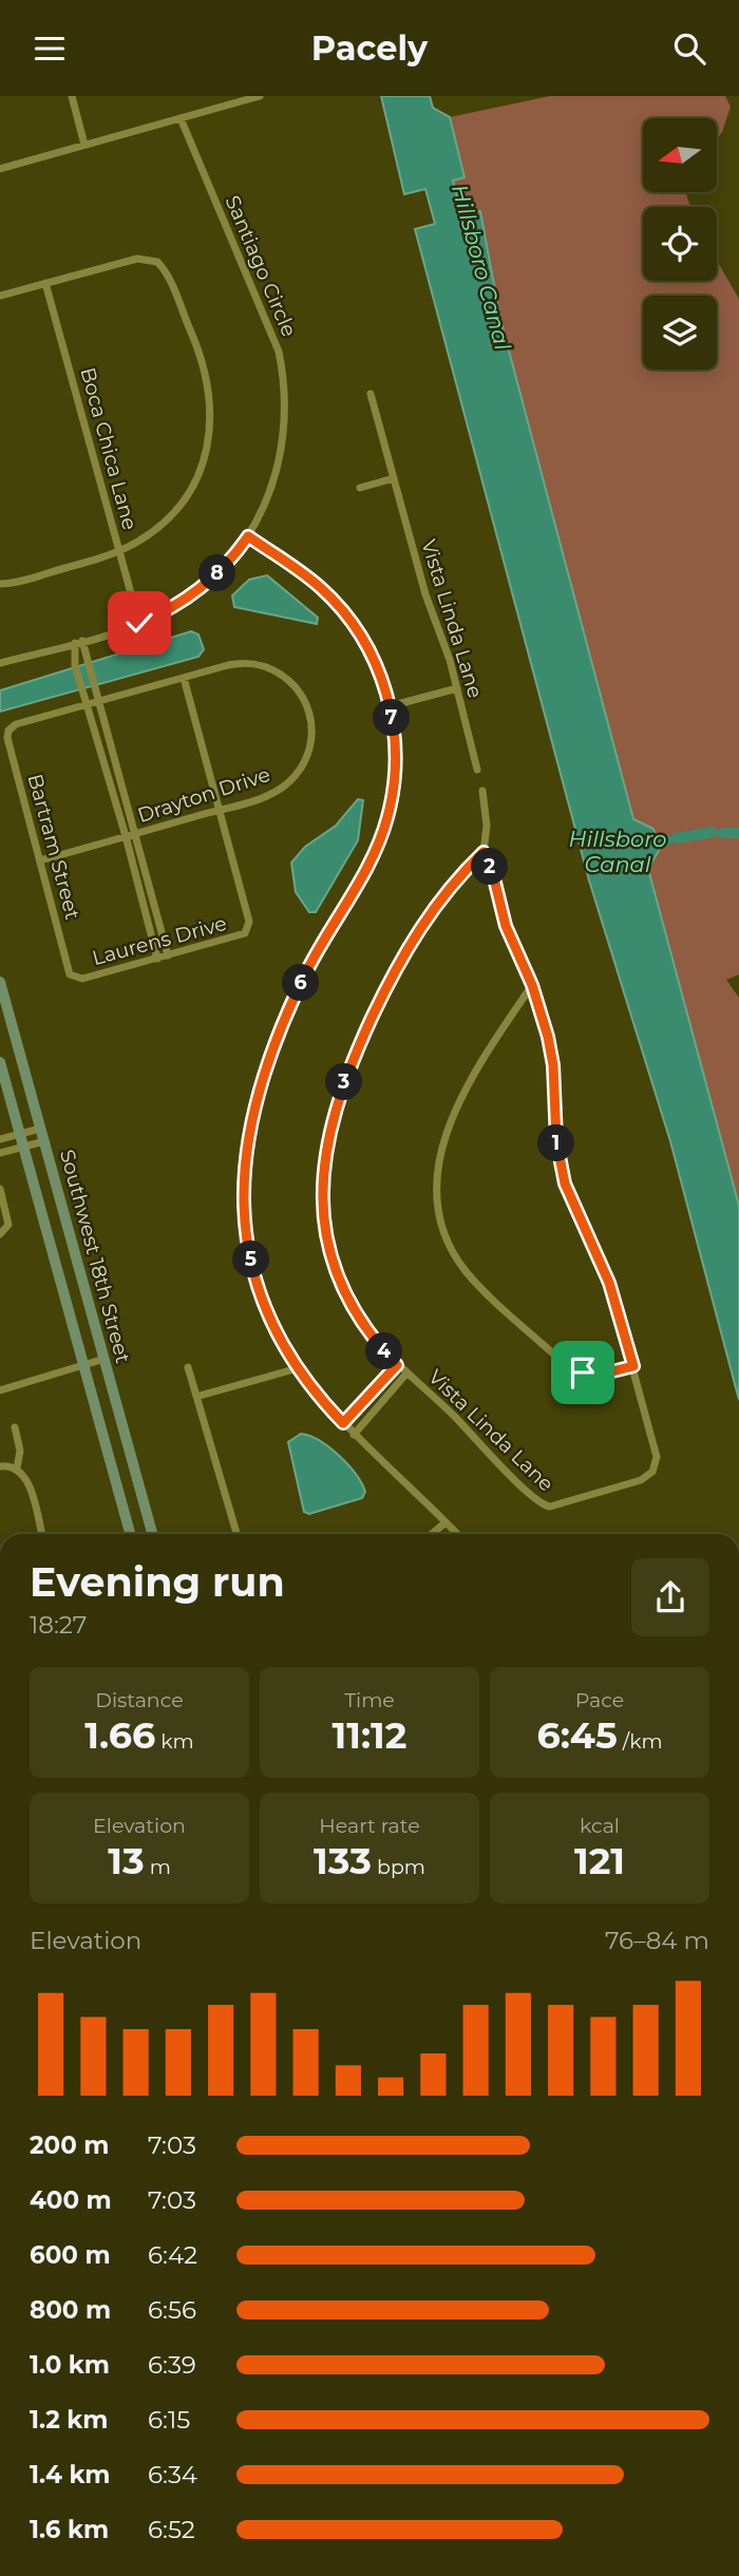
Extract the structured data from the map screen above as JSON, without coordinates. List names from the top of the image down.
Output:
{
  "streets": {
    "main road": ["Southwest 18th Street"],
    "street": [
      "Santiago Circle",
      "Boca Chica Lane",
      "Vista Linda Lane",
      "Drayton Drive",
      "Bartram Street",
      "Laurens Drive"
    ]
  },
  "crossings": [
    ["Santiago Circle", "Boca Chica Lane"],
    ["Drayton Drive", "Bartram Street"],
    ["Drayton Drive", "Laurens Drive"],
    ["Bartram Street", "Laurens Drive"]
  ],
  "water": ["Hillsboro Canal"],
  "north": "left",
  "page": {
    "header": "Pacely",
    "pins": [
      "8",
      "7",
      "2",
      "6",
      "3",
      "1",
      "5",
      "4"
    ],
    "heading": ["Evening run", "18:27"],
    "stats": [
      ["Distance", "1.66 km"],
      ["Time", "11:12"],
      ["Pace", "6:45 /km"],
      ["Elevation", "13 m"],
      ["Heart rate", "133 bpm"],
      ["kcal", "121"]
    ],
    "chart": ["Elevation", "76–84 m"],
    "list": [
      {
        "name": "200 m",
        "note": "7:03"
      },
      {
        "name": "400 m",
        "note": "7:03"
      },
      {
        "name": "600 m",
        "note": "6:42"
      },
      {
        "name": "800 m",
        "note": "6:56"
      },
      {
        "name": "1.0 km",
        "note": "6:39"
      },
      {
        "name": "1.2 km",
        "note": "6:15"
      },
      {
        "name": "1.4 km",
        "note": "6:34"
      },
      {
        "name": "1.6 km",
        "note": "6:52"
      }
    ]
  }
}
